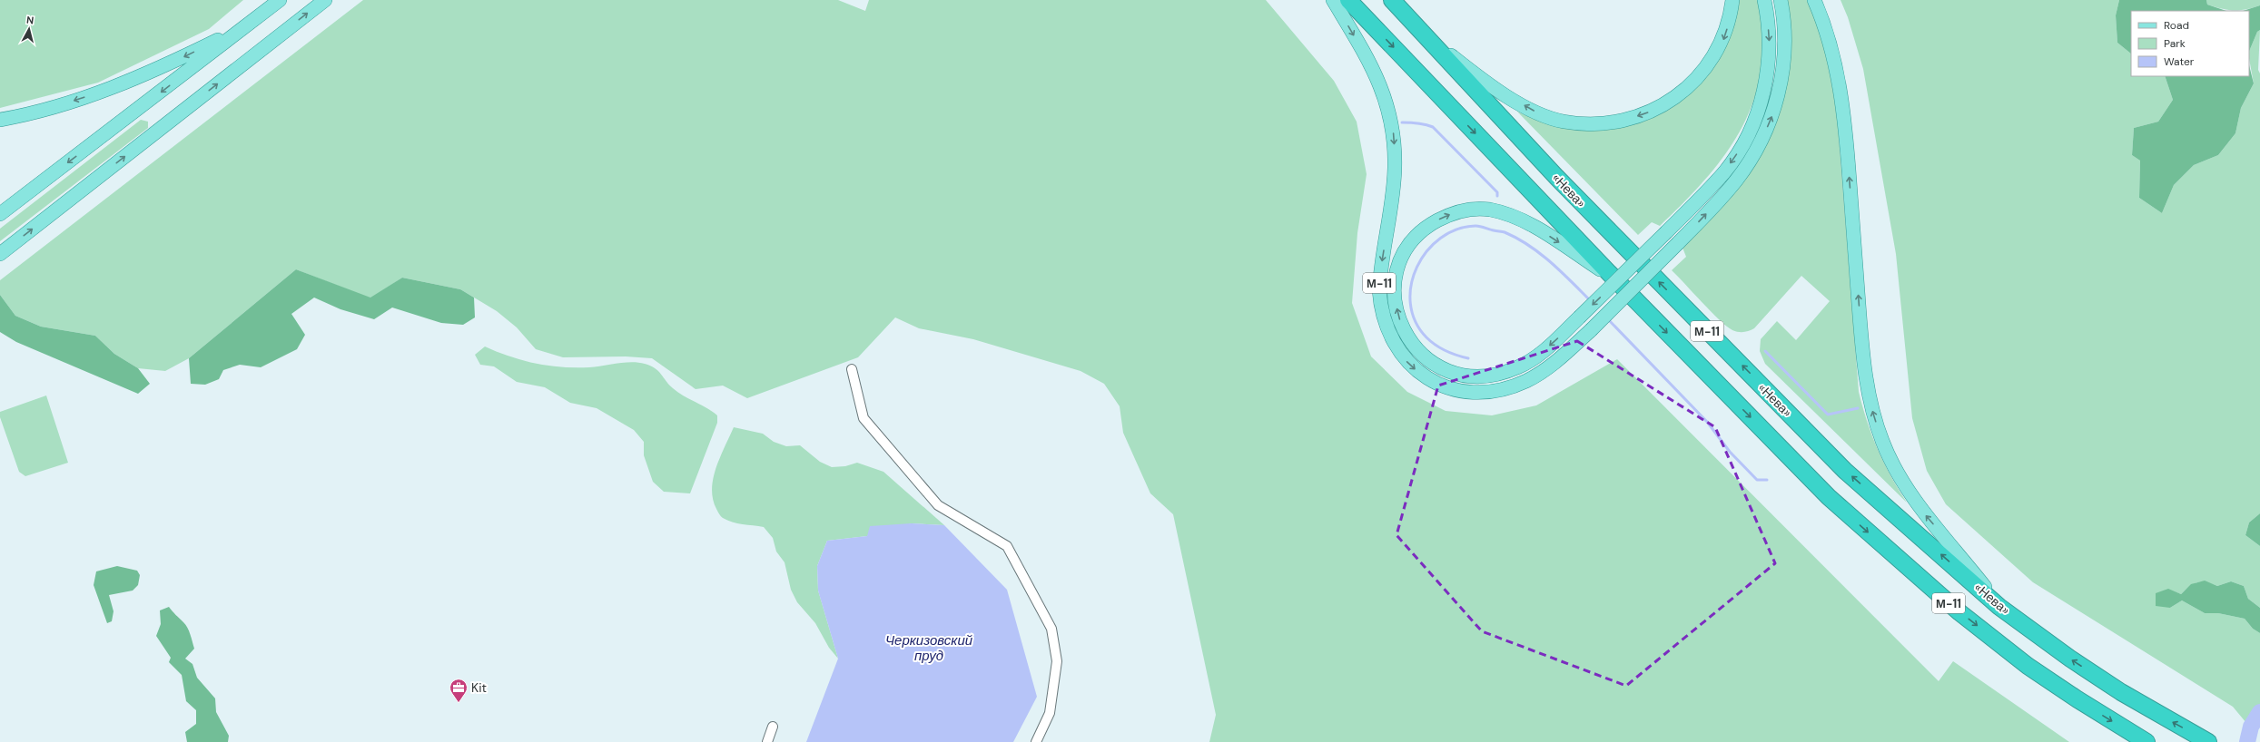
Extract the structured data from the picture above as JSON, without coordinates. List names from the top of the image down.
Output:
{
  "streets": {
    "highway": ["«Нева»", "М-11"]
  },
  "crossings": [
    ["«Нева»", "М-11"]
  ],
  "water": ["Черкизовский пруд"],
  "places": {
    "office": ["Kit"]
  },
  "legend": ["Road", "Park", "Water"],
  "north": "top"
}
